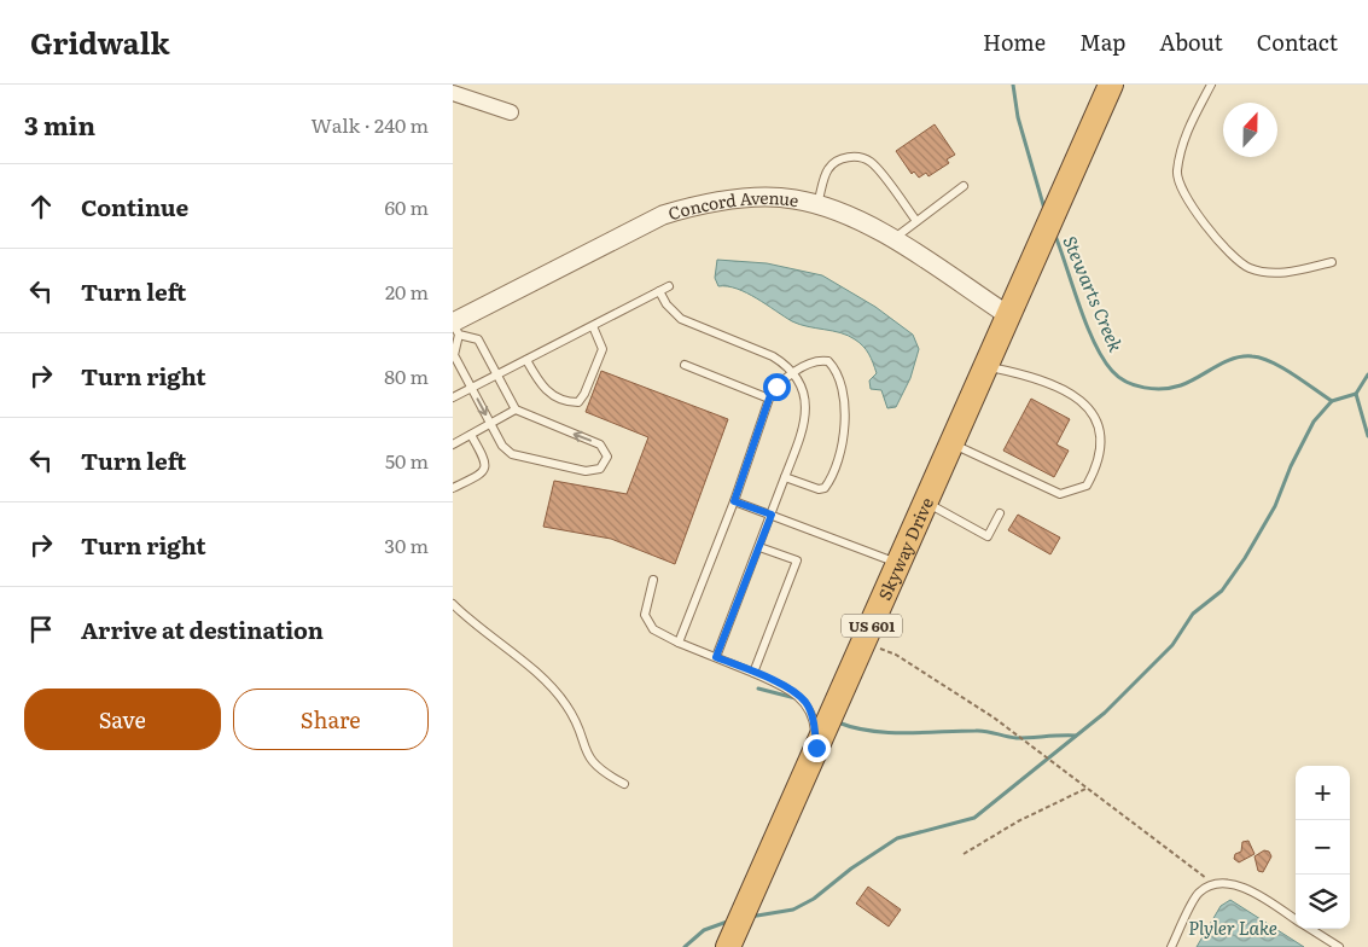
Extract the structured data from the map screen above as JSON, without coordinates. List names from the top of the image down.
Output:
{
  "streets": {
    "highway": ["Skyway Drive", "US 601"],
    "street": ["Concord Avenue"]
  },
  "crossings": [
    ["Concord Avenue", "Skyway Drive"],
    ["Concord Avenue", "US 601"],
    ["Skyway Drive", "US 601"]
  ],
  "water": ["Stewarts Creek", "Plyler Lake"],
  "north": "top",
  "page": {
    "header": "Gridwalk",
    "nav": [
      "Home",
      "Map",
      "About",
      "Contact"
    ],
    "heading": ["3 min", "Walk · 240 m"],
    "list": [
      ["Continue", "60 m"],
      ["Turn left", "20 m"],
      ["Turn right", "80 m"],
      ["Turn left", "50 m"],
      ["Turn right", "30 m"],
      "Arrive at destination"
    ],
    "buttons": ["Save", "Share"],
    "map_buttons": ["+", "−"]
  }
}
